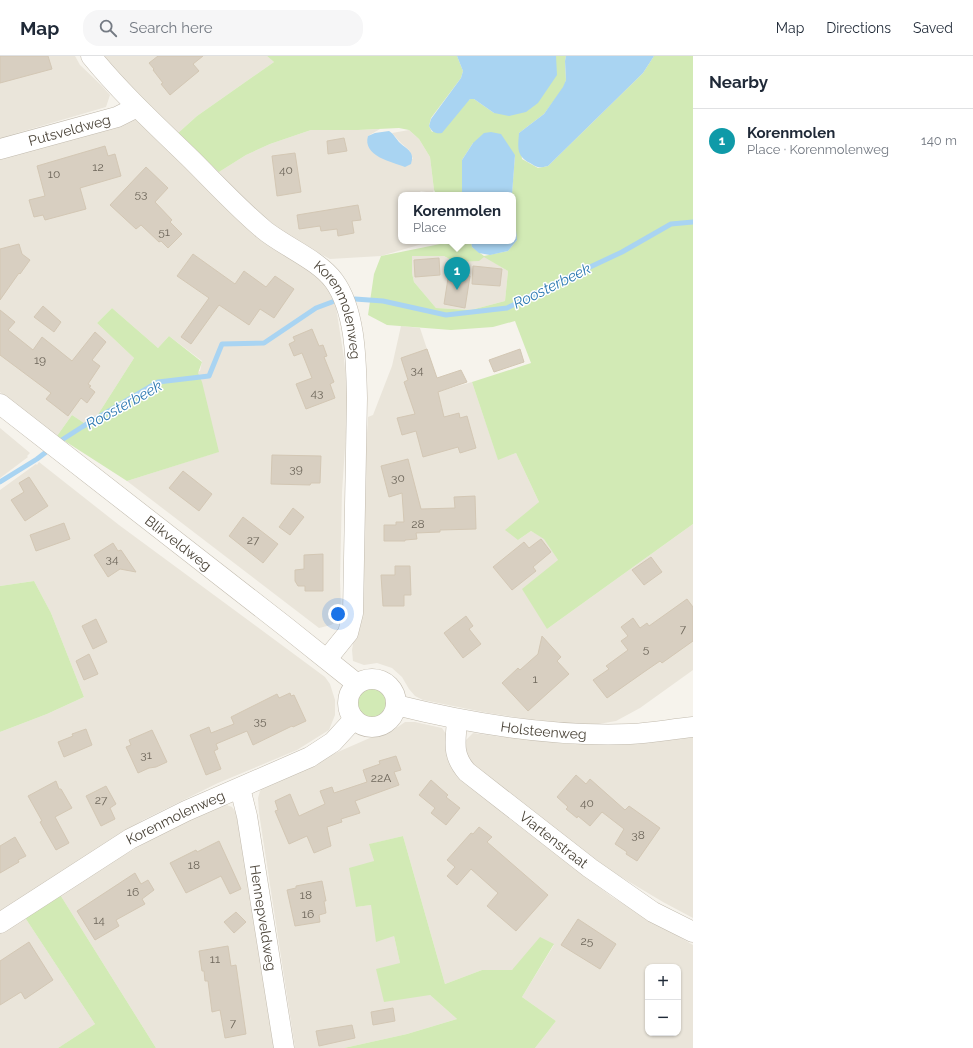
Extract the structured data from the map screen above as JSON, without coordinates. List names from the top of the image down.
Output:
{
  "streets": {
    "street": [
      "Putsveldweg",
      "Korenmolenweg",
      "Blikveldweg",
      "Holsteenweg",
      "Viartenstraat",
      "Hennepveldweg"
    ]
  },
  "crossings": [
    ["Putsveldweg", "Korenmolenweg"],
    ["Korenmolenweg", "Blikveldweg"],
    ["Korenmolenweg", "Holsteenweg"],
    ["Korenmolenweg", "Hennepveldweg"],
    ["Blikveldweg", "Holsteenweg"],
    ["Holsteenweg", "Viartenstraat"]
  ],
  "water": ["Roosterbeek"],
  "house_numbers": [
    "12",
    "40",
    "10",
    "53",
    "51",
    "19",
    "34",
    "43",
    "39",
    "30",
    "28",
    "27",
    "34",
    "7",
    "5",
    "1",
    "35",
    "31",
    "22A",
    "27",
    "40",
    "38",
    "18",
    "16",
    "18",
    "16",
    "14",
    "25",
    "11",
    "7"
  ],
  "page": {
    "header": "Map",
    "search": "Search here",
    "nav": ["Map", "Directions", "Saved"],
    "heading": "Nearby",
    "list": [
      {
        "mark": "1",
        "name": "Korenmolen",
        "note": "Place · Korenmolenweg",
        "value": "140 m"
      }
    ],
    "popup": ["Korenmolen", "Place"],
    "pins": "1",
    "map_buttons": ["+", "−"]
  }
}
